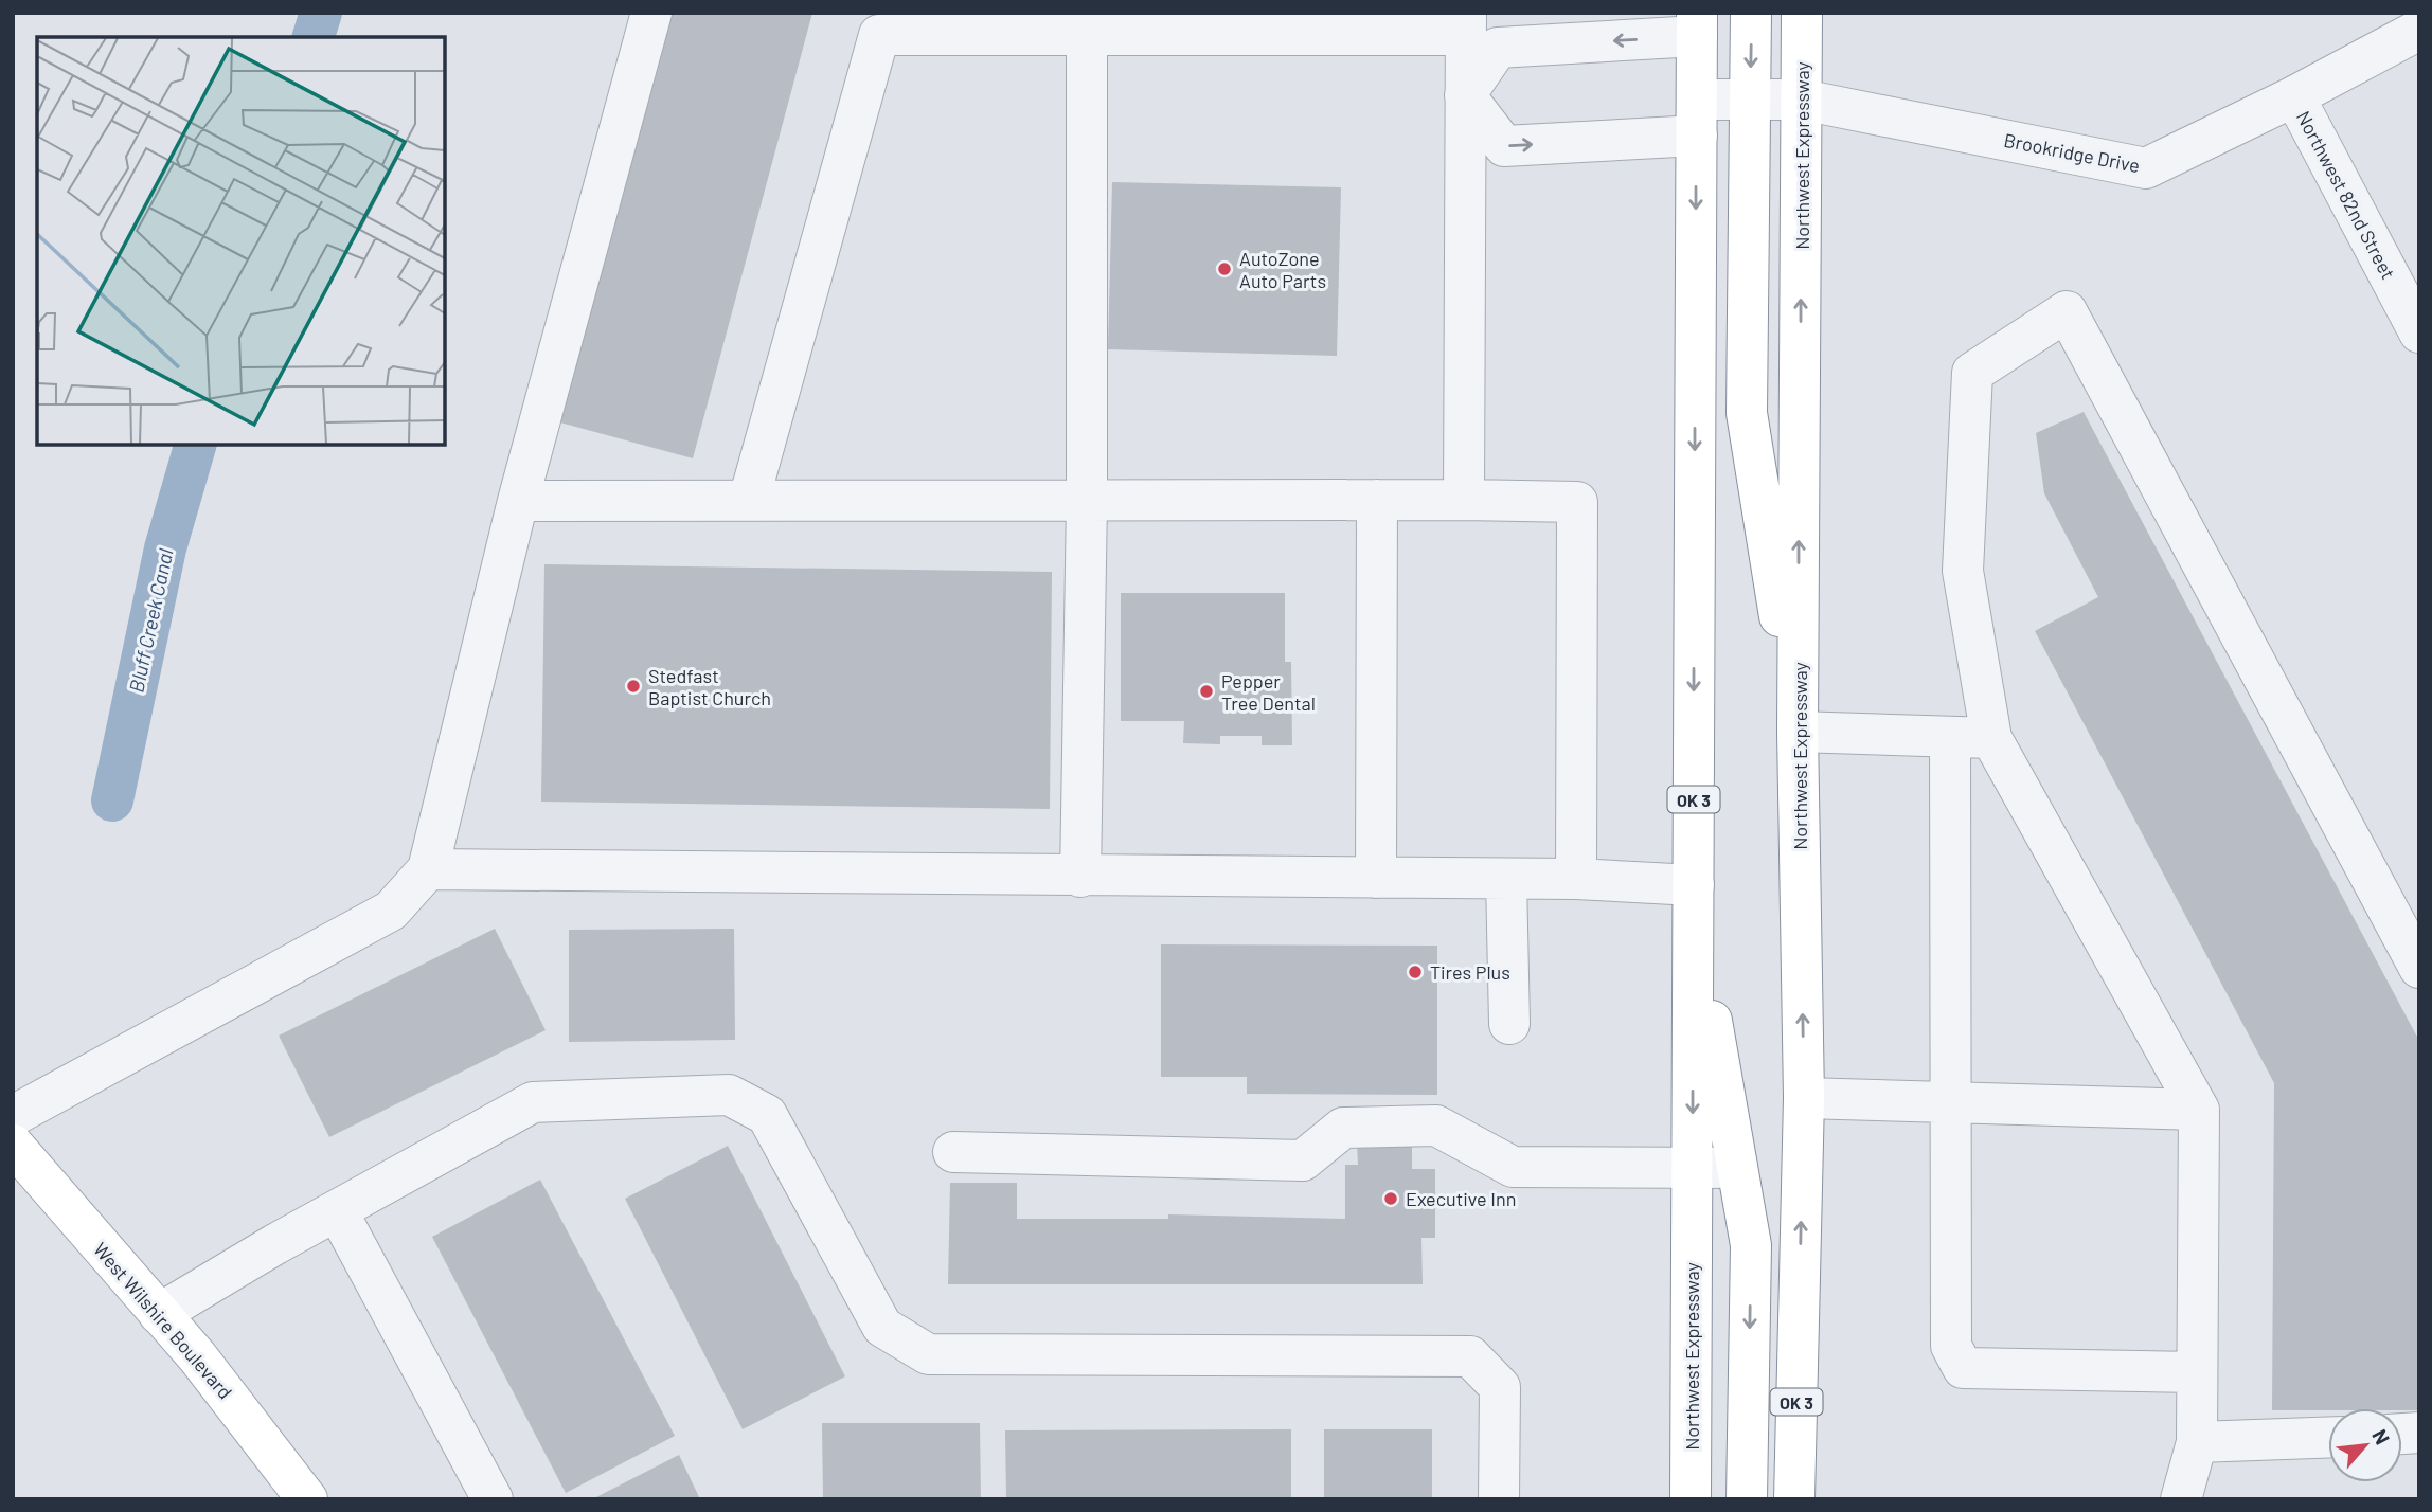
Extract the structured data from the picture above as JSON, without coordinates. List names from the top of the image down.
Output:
{
  "streets": {
    "main road": ["Northwest Expressway", "OK 3", "West Wilshire Boulevard"],
    "street": ["Brookridge Drive", "Northwest 82nd Street"]
  },
  "crossings": [
    ["Brookridge Drive", "Northwest Expressway"],
    ["Brookridge Drive", "Northwest 82nd Street"]
  ],
  "water": ["Bluff Creek Canal"],
  "places": [
    "AutoZone Auto Parts",
    "Stedfast Baptist Church",
    "Pepper Tree Dental",
    "Tires Plus",
    "Executive Inn"
  ],
  "north": "top right"
}
